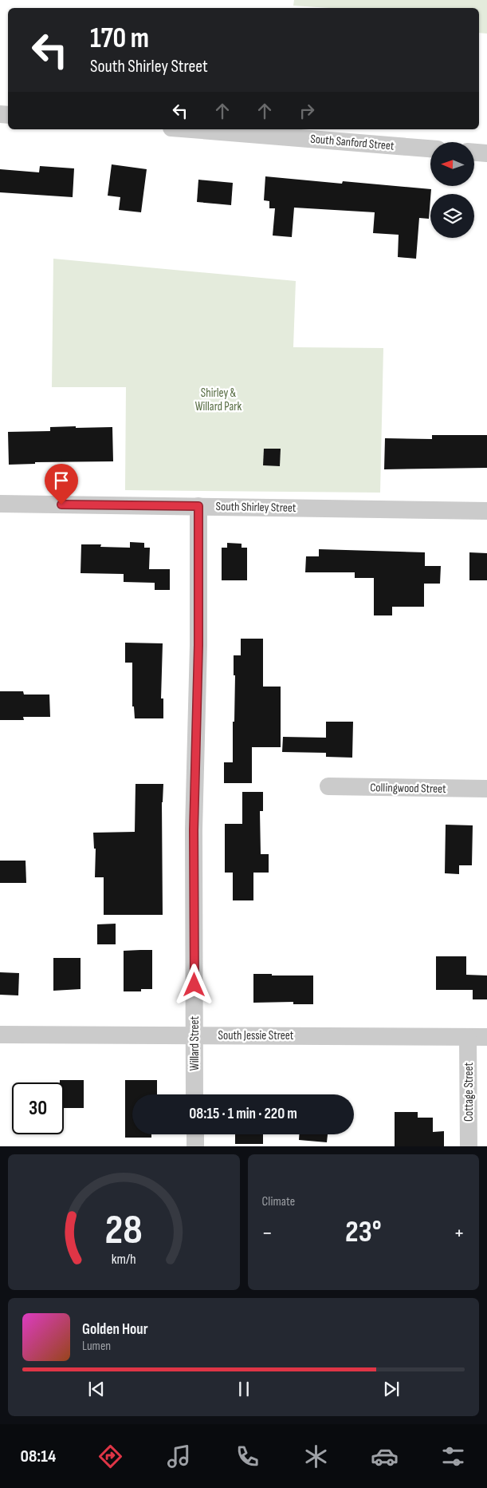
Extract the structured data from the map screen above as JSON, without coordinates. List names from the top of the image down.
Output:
{
  "streets": {
    "street": [
      "South Sanford Street",
      "South Shirley Street",
      "Collingwood Street",
      "South Jessie Street",
      "Willard Street",
      "Cottage Street"
    ]
  },
  "crossings": [
    ["South Shirley Street", "Willard Street"],
    ["South Jessie Street", "Willard Street"],
    ["South Jessie Street", "Cottage Street"]
  ],
  "parks": ["Shirley & Willard Park"],
  "north": "left",
  "page": {
    "turn": ["170 m", "South Shirley Street"],
    "limit": "30",
    "trip": "08:15 · 1 min · 220 m",
    "tile": "Climate",
    "heat": ["−", "23°", "+"],
    "song": ["Golden Hour", "Lumen"],
    "tabs": "08:14",
    "gauge": ["28", "km/h"]
  }
}
